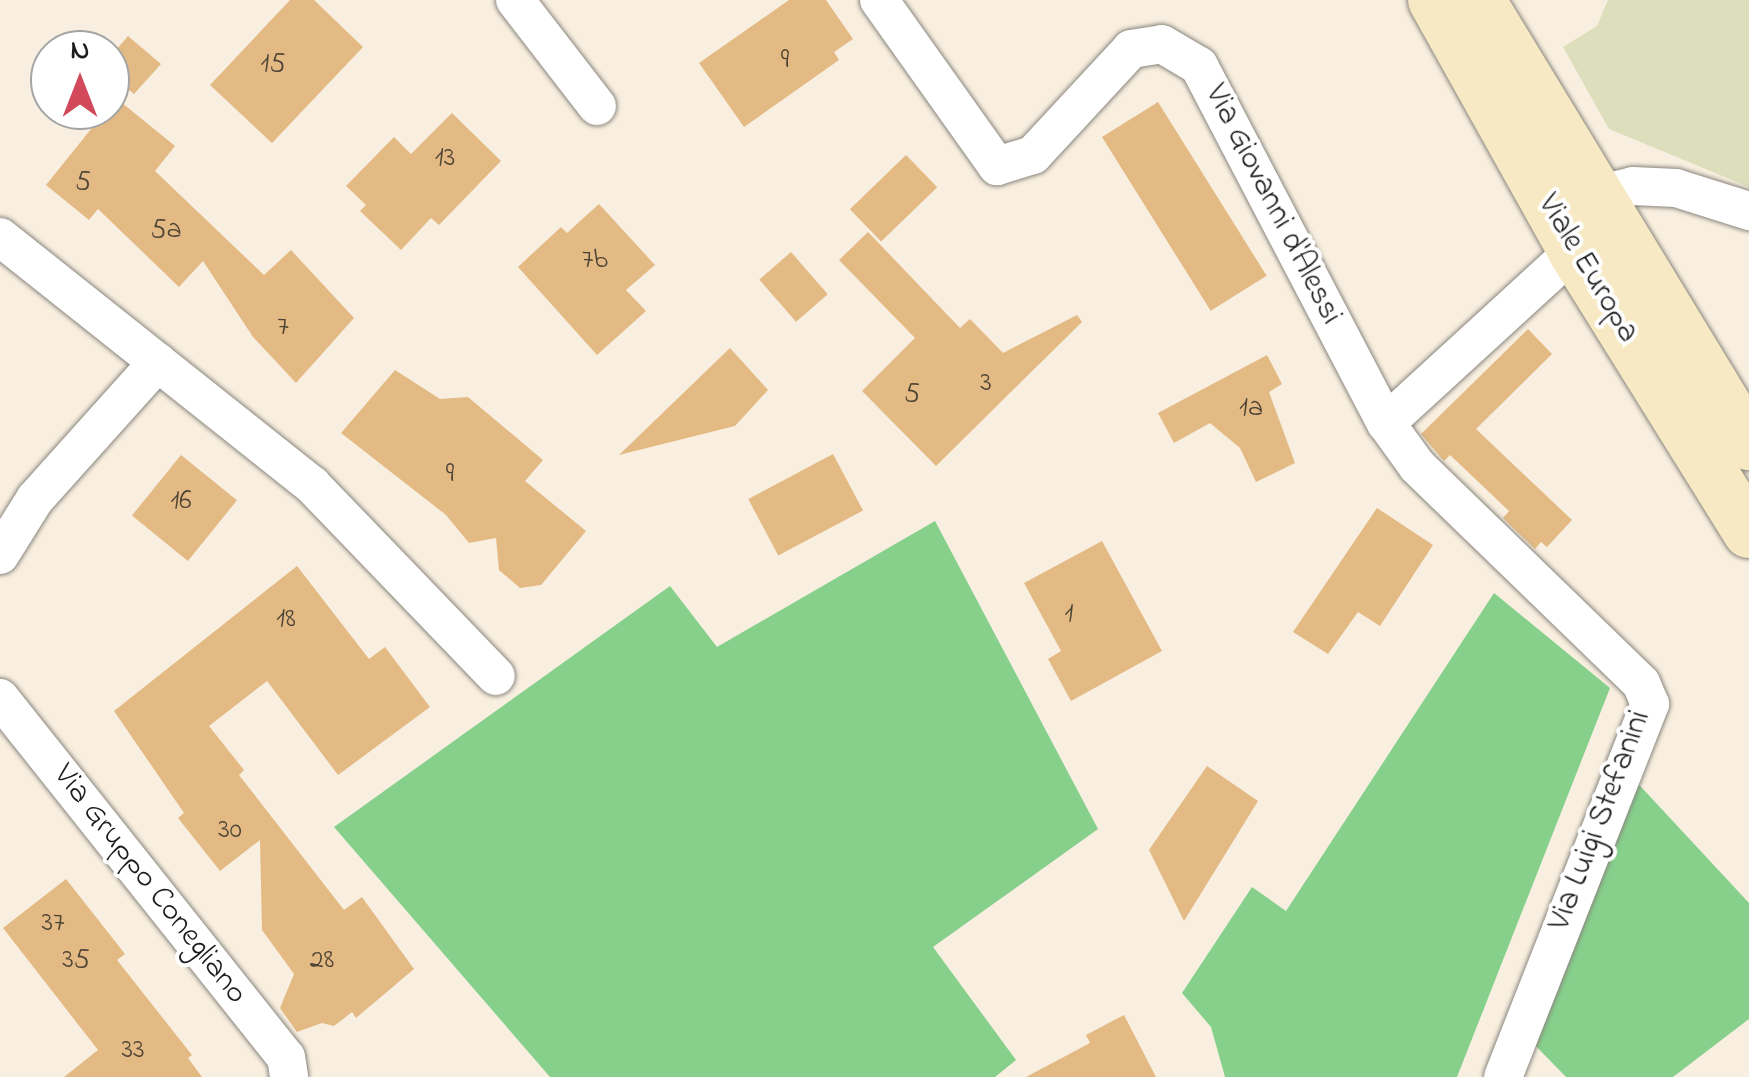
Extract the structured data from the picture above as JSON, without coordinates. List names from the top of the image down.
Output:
{
  "streets": {
    "main road": ["Viale Europa"],
    "street": ["Via Giovanni d'Alessi", "Via Luigi Stefanini", "Via Gruppo Conegliano"]
  },
  "crossings": [
    ["Via Giovanni d'Alessi", "Via Luigi Stefanini"]
  ],
  "house_numbers": [
    "9",
    "15",
    "13",
    "5",
    "5a",
    "7b",
    "7",
    "3",
    "5",
    "1a",
    "9",
    "16",
    "1",
    "18",
    "30",
    "37",
    "35",
    "28",
    "33"
  ],
  "north": "top"
}
